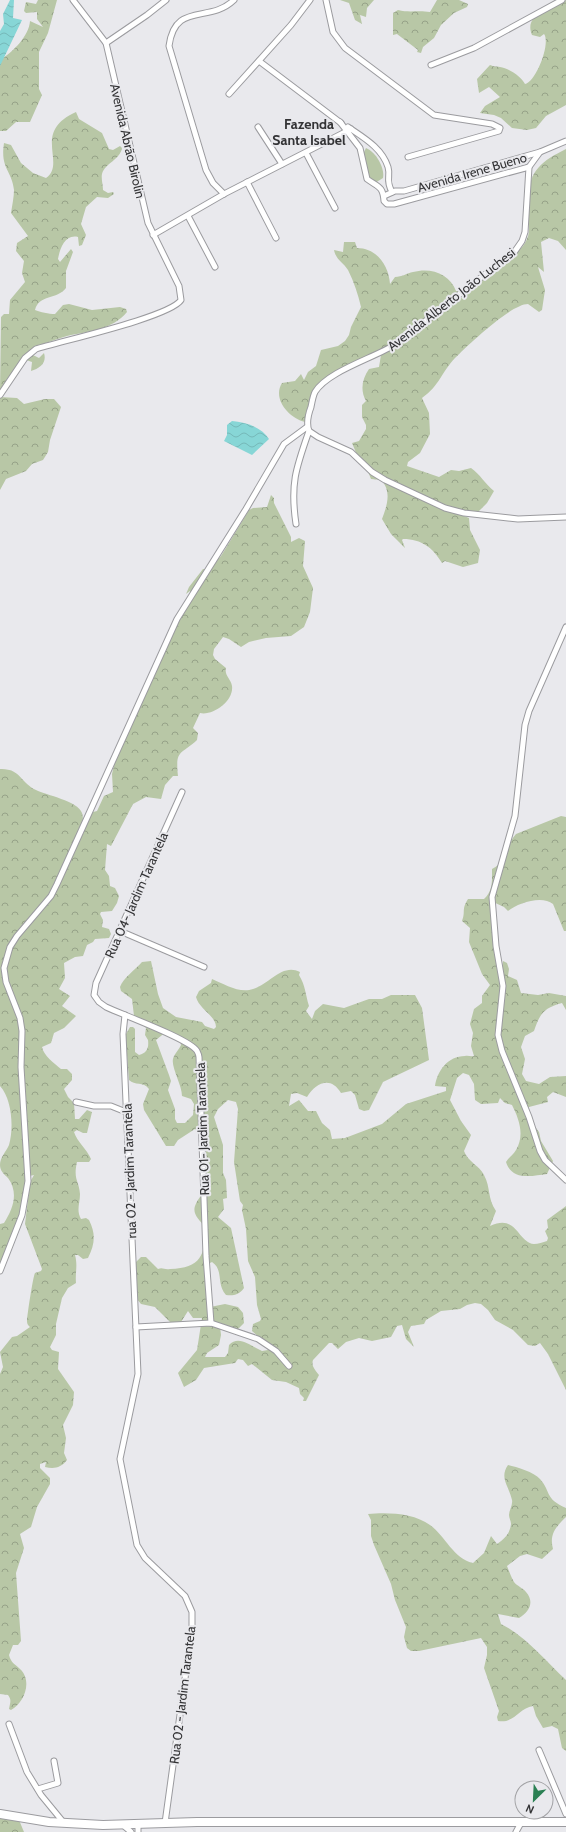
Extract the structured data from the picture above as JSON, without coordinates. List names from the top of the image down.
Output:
{
  "streets": {
    "street": [
      "Avenida Abrão Birolin",
      "Avenida Irene Bueno",
      "Avenida Alberto João Luchesi",
      "Rua 04- Jardim Tarantela",
      "Rua 01- Jardim Tarantela",
      "rua 02 - Jardim Tarantela",
      "Rua 02 - Jardim Tarantela"
    ]
  },
  "crossings": [
    ["Avenida Irene Bueno", "Avenida Alberto João Luchesi"],
    ["Rua 04- Jardim Tarantela", "Rua 01- Jardim Tarantela"],
    ["Rua 01- Jardim Tarantela", "rua 02 - Jardim Tarantela"],
    ["rua 02 - Jardim Tarantela", "Rua 02 - Jardim Tarantela"]
  ],
  "districts": ["Fazenda Santa Isabel"],
  "north": "bottom left"
}
